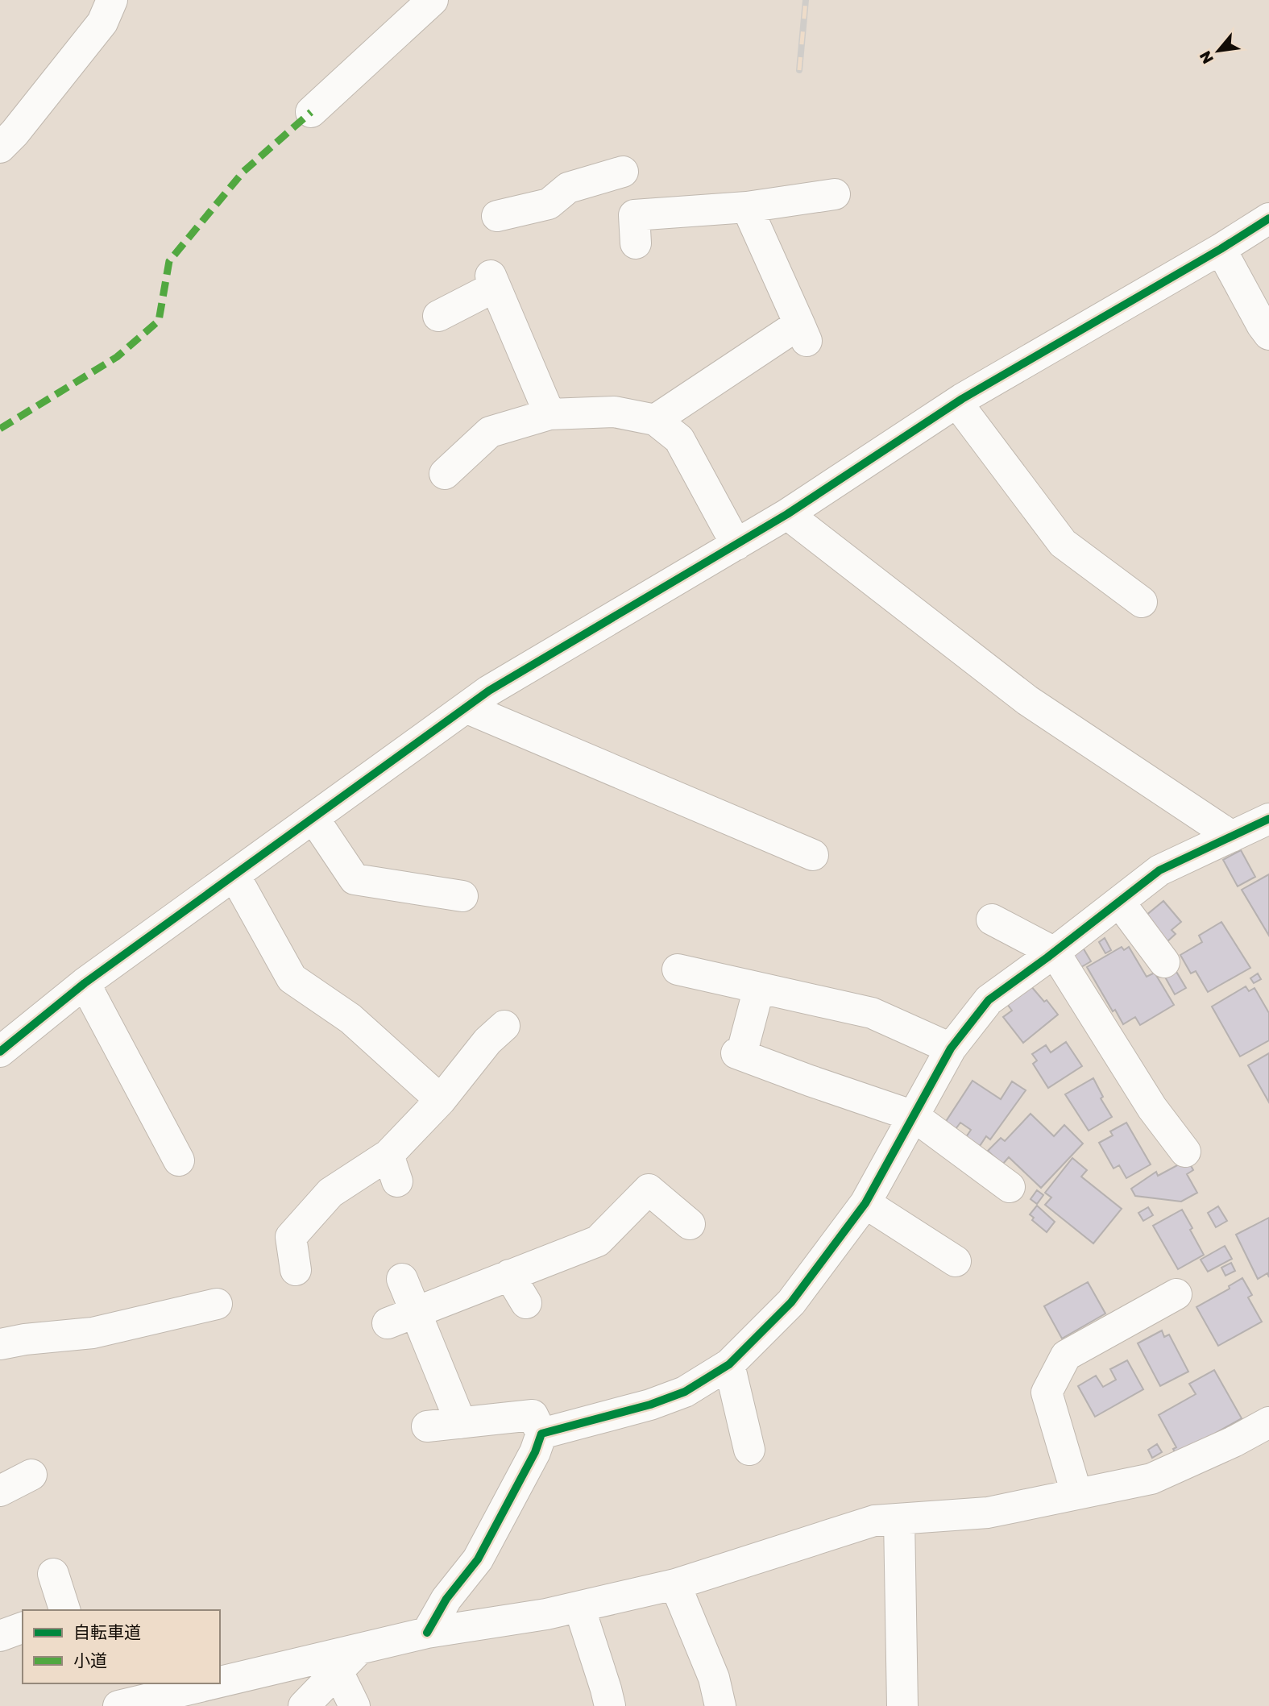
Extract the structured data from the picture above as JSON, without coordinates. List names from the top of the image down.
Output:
{
  "legend": ["自転車道", "小道"],
  "north": "bottom left"
}
